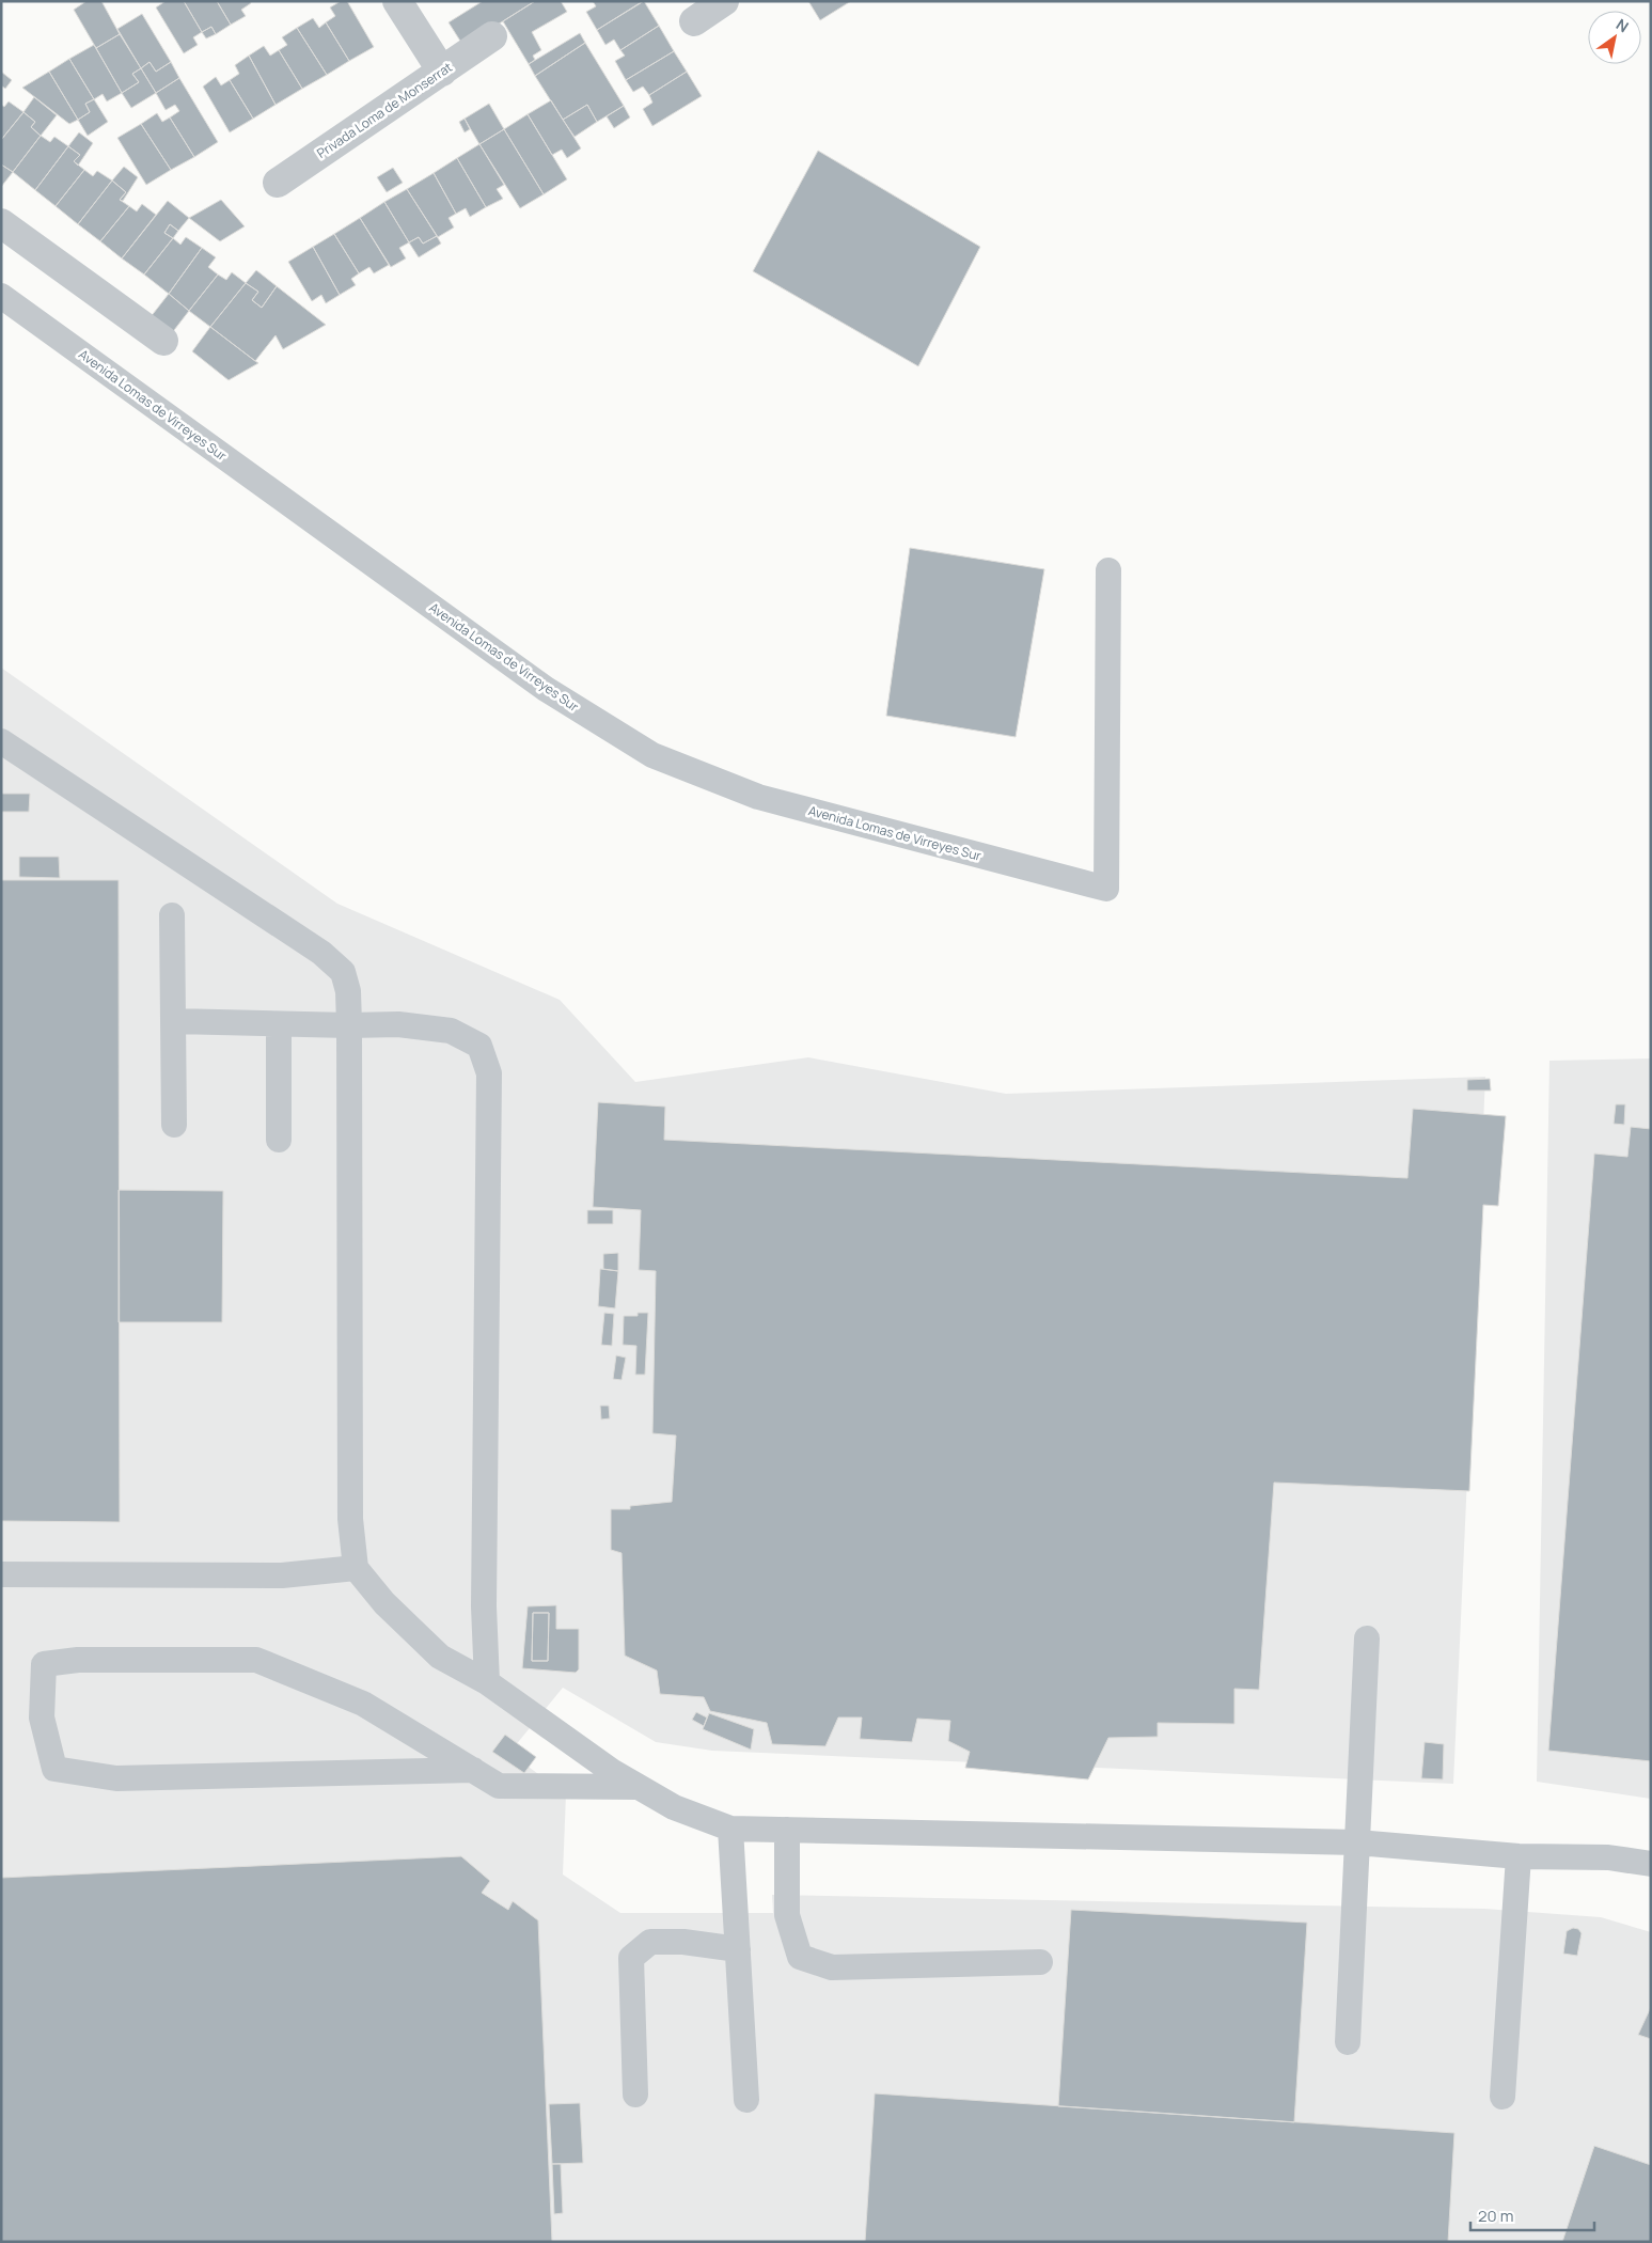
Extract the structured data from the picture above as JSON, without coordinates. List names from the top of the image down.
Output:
{
  "streets": {
    "street": ["Privada Loma de Monserrat"],
    "lane": ["Avenida Lomas de Virreyes Sur"]
  },
  "scale_bar": "20 m",
  "north": "top right"
}
